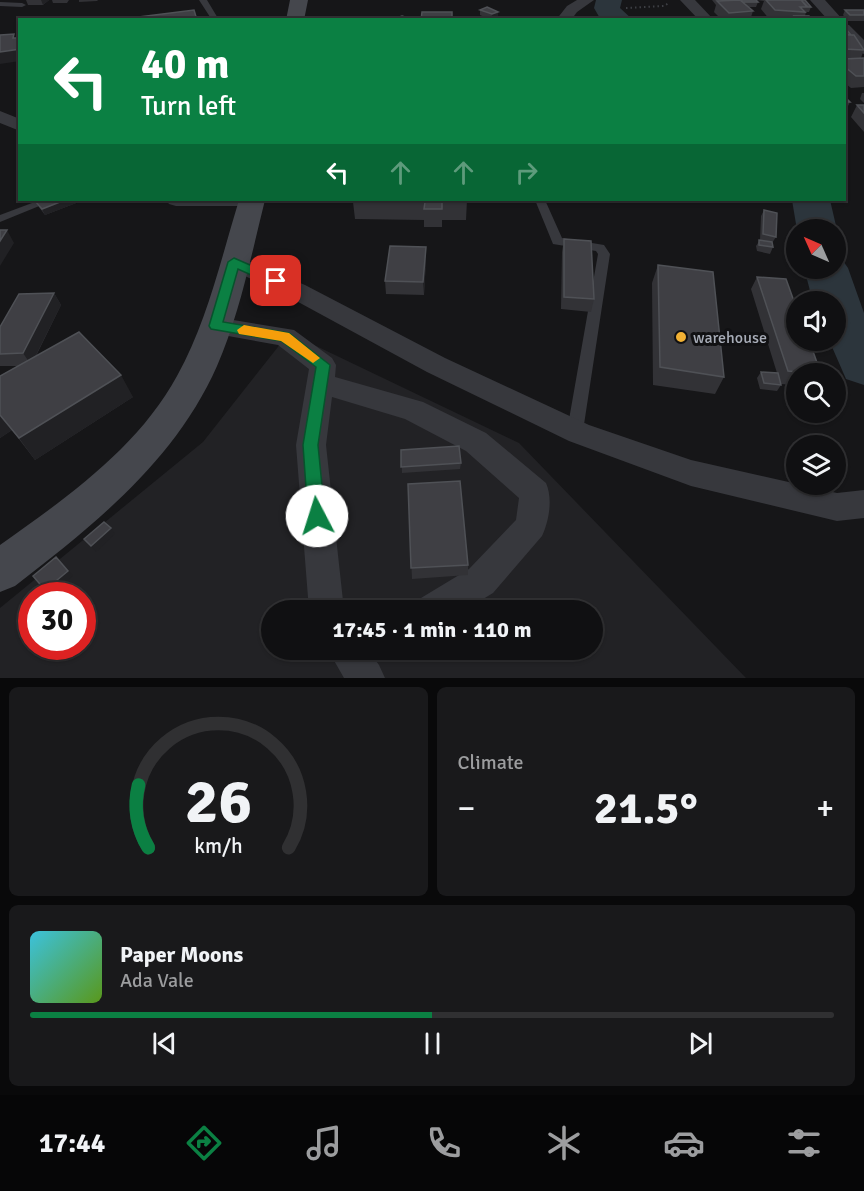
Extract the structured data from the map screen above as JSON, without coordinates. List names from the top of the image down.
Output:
{
  "places": ["warehouse"],
  "north": "top left",
  "page": {
    "turn": ["40 m", "Turn left"],
    "limit": "30",
    "trip": "17:45 · 1 min · 110 m",
    "tile": "Climate",
    "heat": ["−", "21.5°", "+"],
    "song": ["Paper Moons", "Ada Vale"],
    "tabs": "17:44",
    "gauge": ["26", "km/h"]
  }
}
